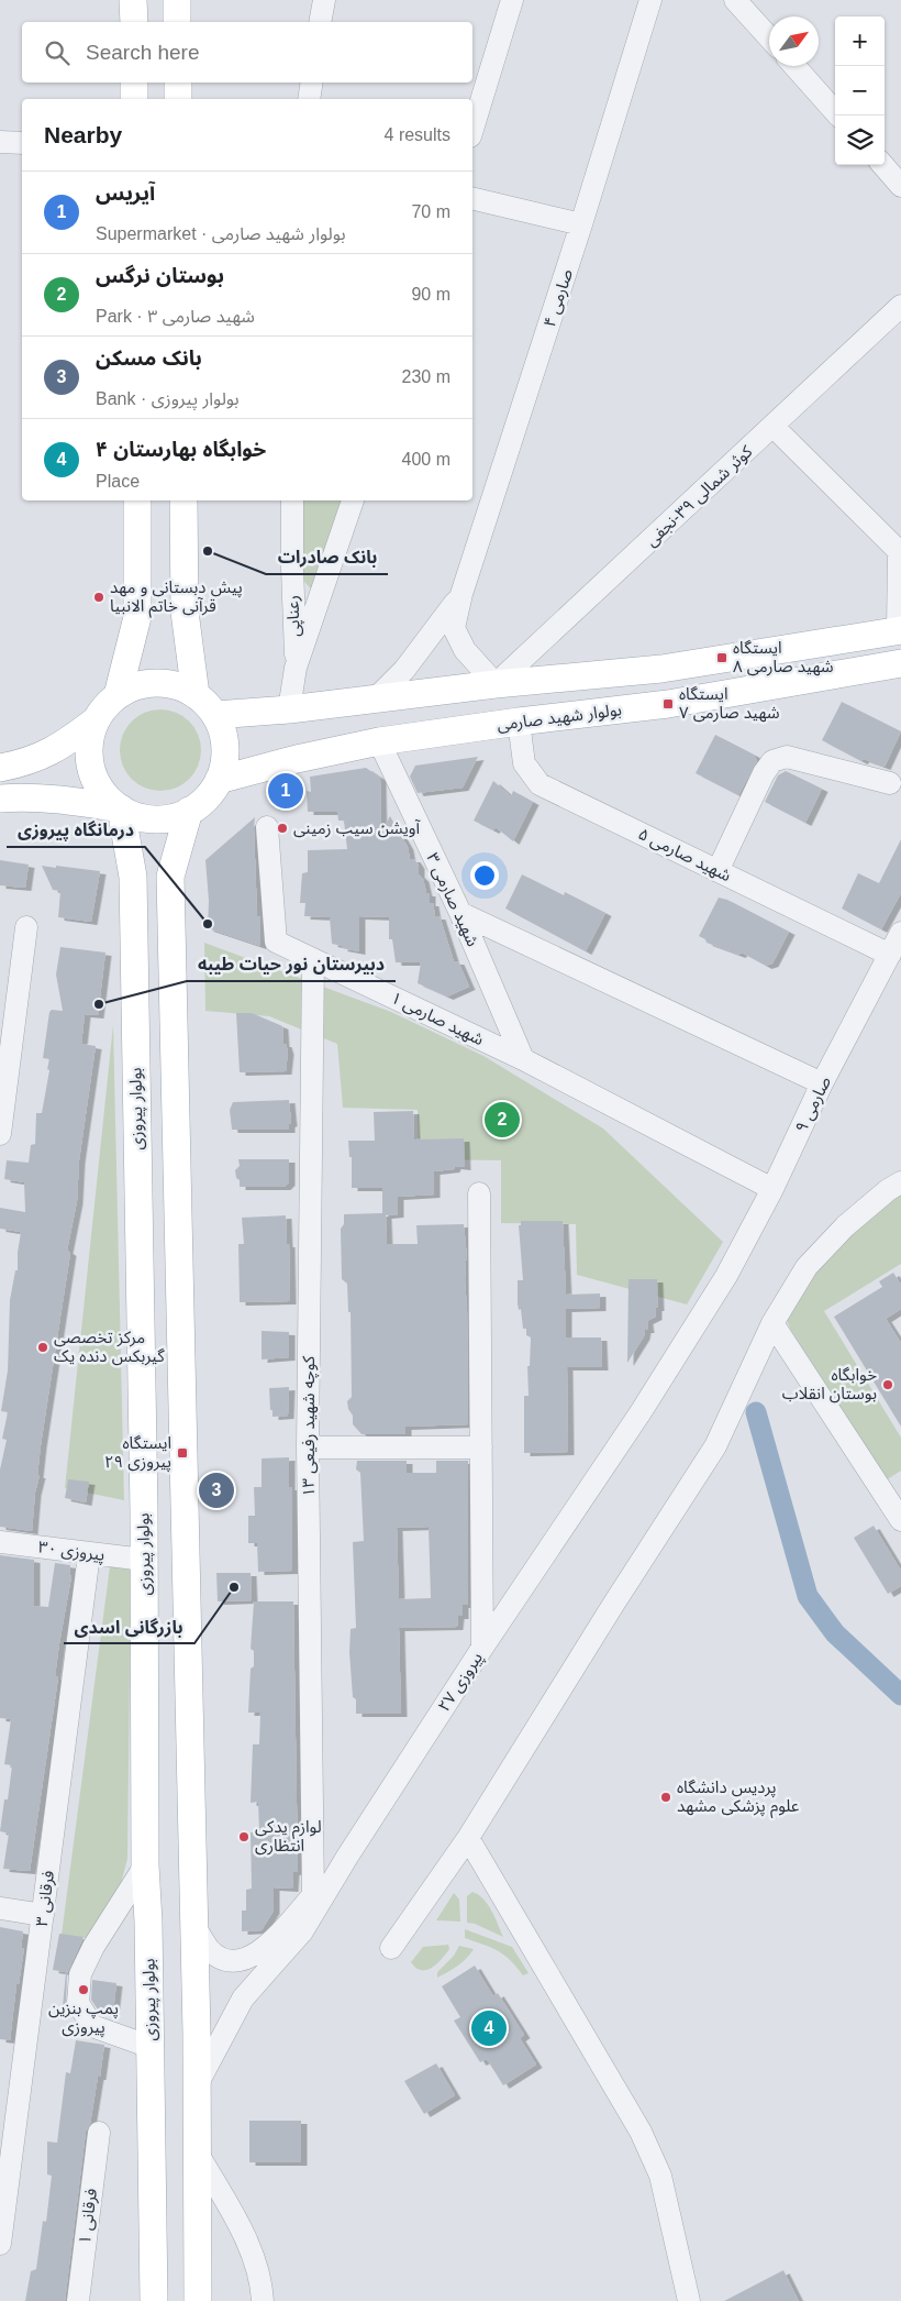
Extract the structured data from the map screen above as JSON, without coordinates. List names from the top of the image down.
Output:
{
  "streets": {
    "main road": ["بولوار شهید صارمی", "بولوار پیروزی"],
    "street": [
      "صارمی ۴",
      "کوثر شمالی ۳۹-نجفی",
      "رعناپی",
      "شهید صارمی ۵",
      "شهید صارمی ۳",
      "شهید صارمی ۱",
      "صارمی ۹",
      "کوچه شهید رفیعی ۱۳",
      "پیروزی ۳۰",
      "پیروزی ۲۷",
      "فرقانی ۳",
      "فرقانی ۱"
    ]
  },
  "crossings": [
    ["بولوار شهید صارمی", "شهید صارمی ۵"],
    ["بولوار شهید صارمی", "شهید صارمی ۳"],
    ["بولوار شهید صارمی", "بولوار پیروزی"],
    ["شهید صارمی ۵", "صارمی ۹"],
    ["شهید صارمی ۳", "شهید صارمی ۱"],
    ["شهید صارمی ۱", "صارمی ۹"],
    ["شهید صارمی ۱", "کوچه شهید رفیعی ۱۳"],
    ["صارمی ۹", "پیروزی ۲۷"],
    ["بولوار پیروزی", "پیروزی ۳۰"],
    ["پیروزی ۳۰", "فرقانی ۳"]
  ],
  "places": {
    "other": [
      "بانک صادرات",
      "پیش دبستانی و مهد قرآنی خاتم الانبیا",
      "آویشن سیب زمینی",
      "درمانگاه پیروزی",
      "دبیرستان نور حیات طیبه",
      "مرکز تخصصی گیربکس دنده یک",
      "خوابگاه بوستان انقلاب",
      "بازرگانی اسدی",
      "پردیس دانشگاه علوم پزشکی مشهد",
      "لوازم یدکی انتظاری",
      "پمپ بنزین پیروزی"
    ],
    "transit": ["ایستگاه شهید صارمی ۸", "ایستگاه شهید صارمی ۷", "ایستگاه پیروزی ۲۹"]
  },
  "north": "top right",
  "page": {
    "map_buttons": ["+", "−"],
    "search": "Search here",
    "heading": ["Nearby", "4 results"],
    "list": [
      {
        "mark": "1",
        "name": "آیریس",
        "note": "Supermarket · بولوار شهید صارمی",
        "value": "70 m"
      },
      {
        "mark": "2",
        "name": "بوستان نرگس",
        "note": "Park · شهید صارمی ۳",
        "value": "90 m"
      },
      {
        "mark": "3",
        "name": "بانک مسکن",
        "note": "Bank · بولوار پیروزی",
        "value": "230 m"
      },
      {
        "mark": "4",
        "name": "خوابگاه بهارستان ۴",
        "note": "Place",
        "value": "400 m"
      }
    ],
    "pins": [
      "1",
      "2",
      "3",
      "4"
    ]
  }
}
